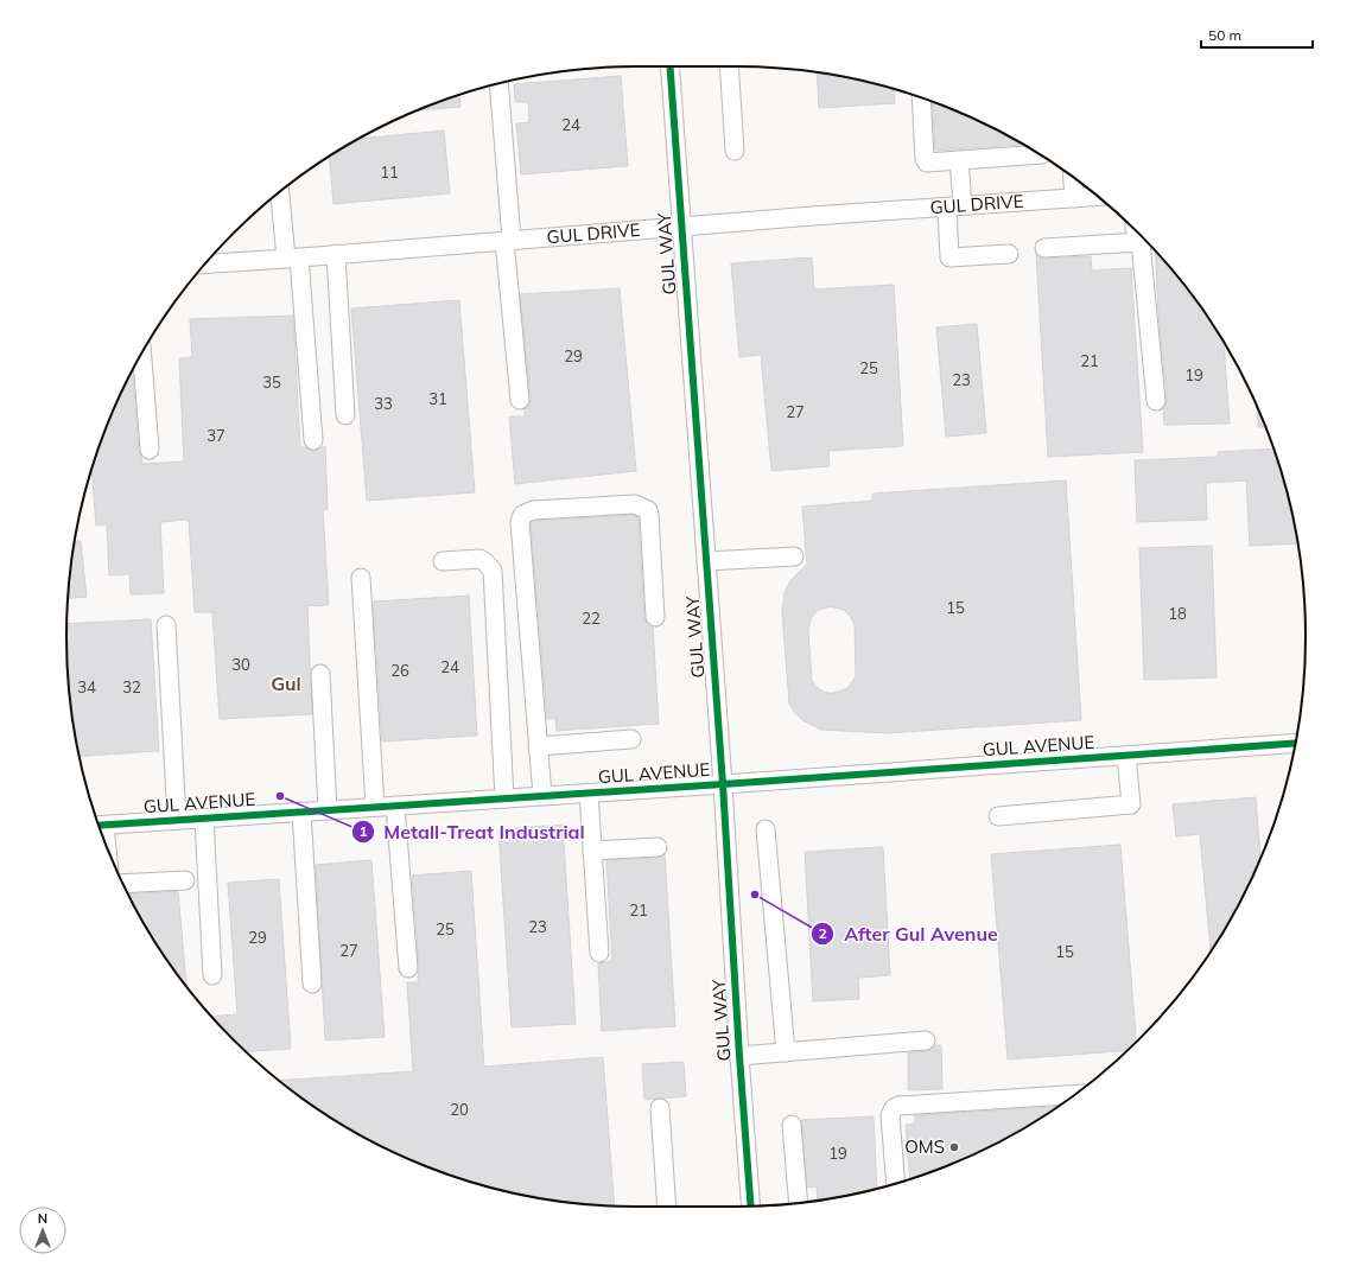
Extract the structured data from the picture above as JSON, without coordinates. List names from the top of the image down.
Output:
{
  "streets": {
    "street": ["GUL DRIVE", "GUL WAY", "GUL AVENUE"]
  },
  "crossings": [
    ["GUL DRIVE", "GUL WAY"],
    ["GUL WAY", "GUL AVENUE"]
  ],
  "districts": ["Gul"],
  "places": ["Metall-Treat Industrial", "After Gul Avenue", "OMS"],
  "house_numbers": [
    "24",
    "11",
    "29",
    "21",
    "25",
    "19",
    "23",
    "35",
    "31",
    "33",
    "27",
    "37",
    "15",
    "18",
    "22",
    "30",
    "24",
    "26",
    "34",
    "32",
    "21",
    "23",
    "25",
    "29",
    "27",
    "15",
    "20",
    "19"
  ],
  "scale_bar": "50 m",
  "north": "top"
}
